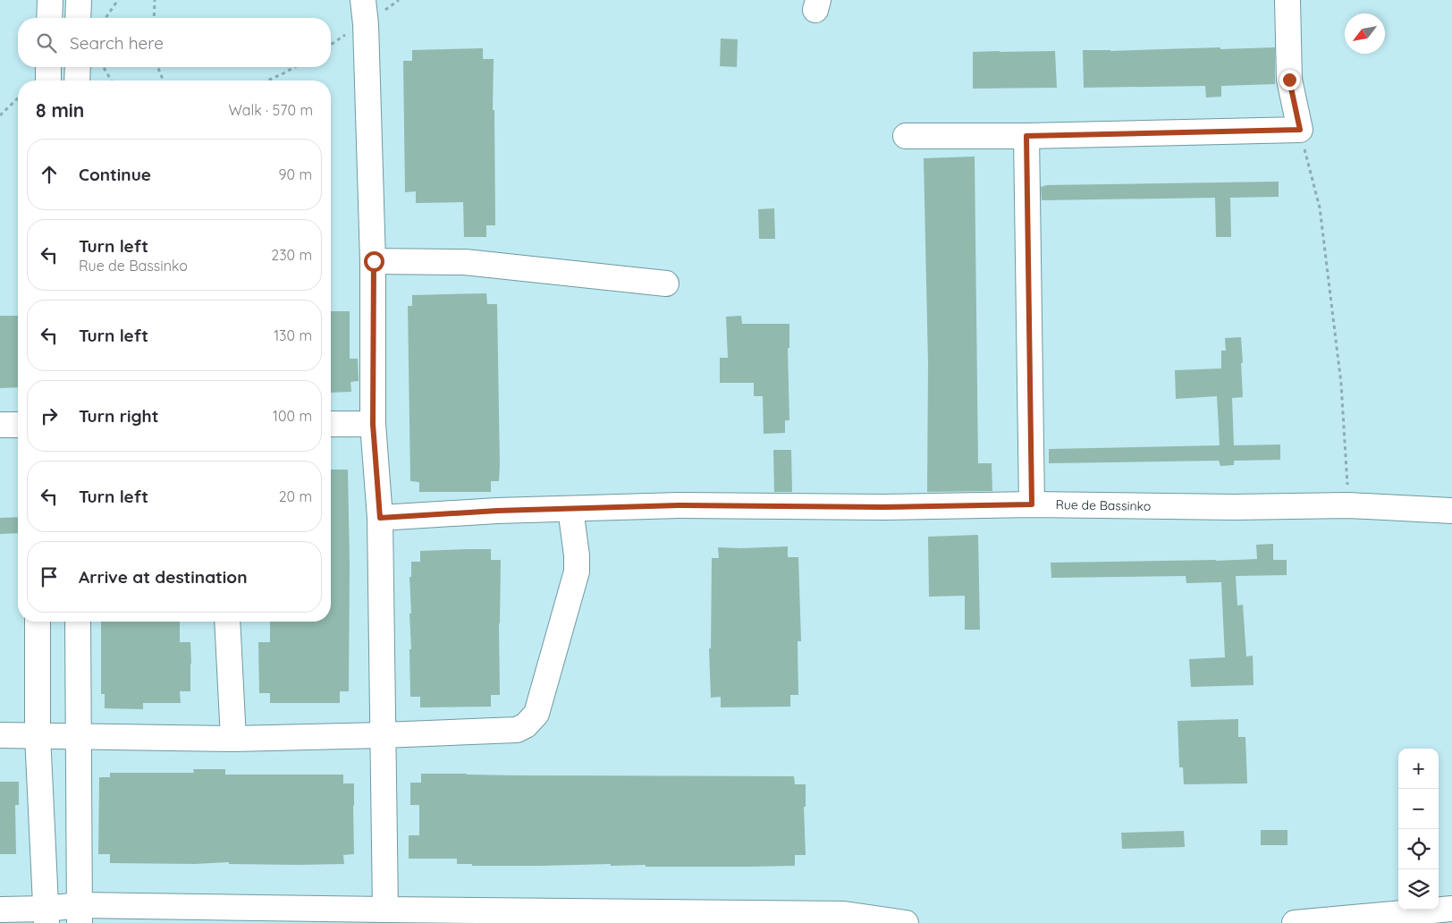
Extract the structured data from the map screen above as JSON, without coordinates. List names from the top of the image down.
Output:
{
  "streets": {
    "street": ["Rue de Bassinko"]
  },
  "north": "bottom left",
  "page": {
    "search": "Search here",
    "heading": ["8 min", "Walk · 570 m"],
    "list": [
      ["Continue", "90 m"],
      ["Turn left", "Rue de Bassinko", "230 m"],
      ["Turn left", "130 m"],
      ["Turn right", "100 m"],
      ["Turn left", "20 m"],
      "Arrive at destination"
    ],
    "map_buttons": ["+", "−"]
  }
}
